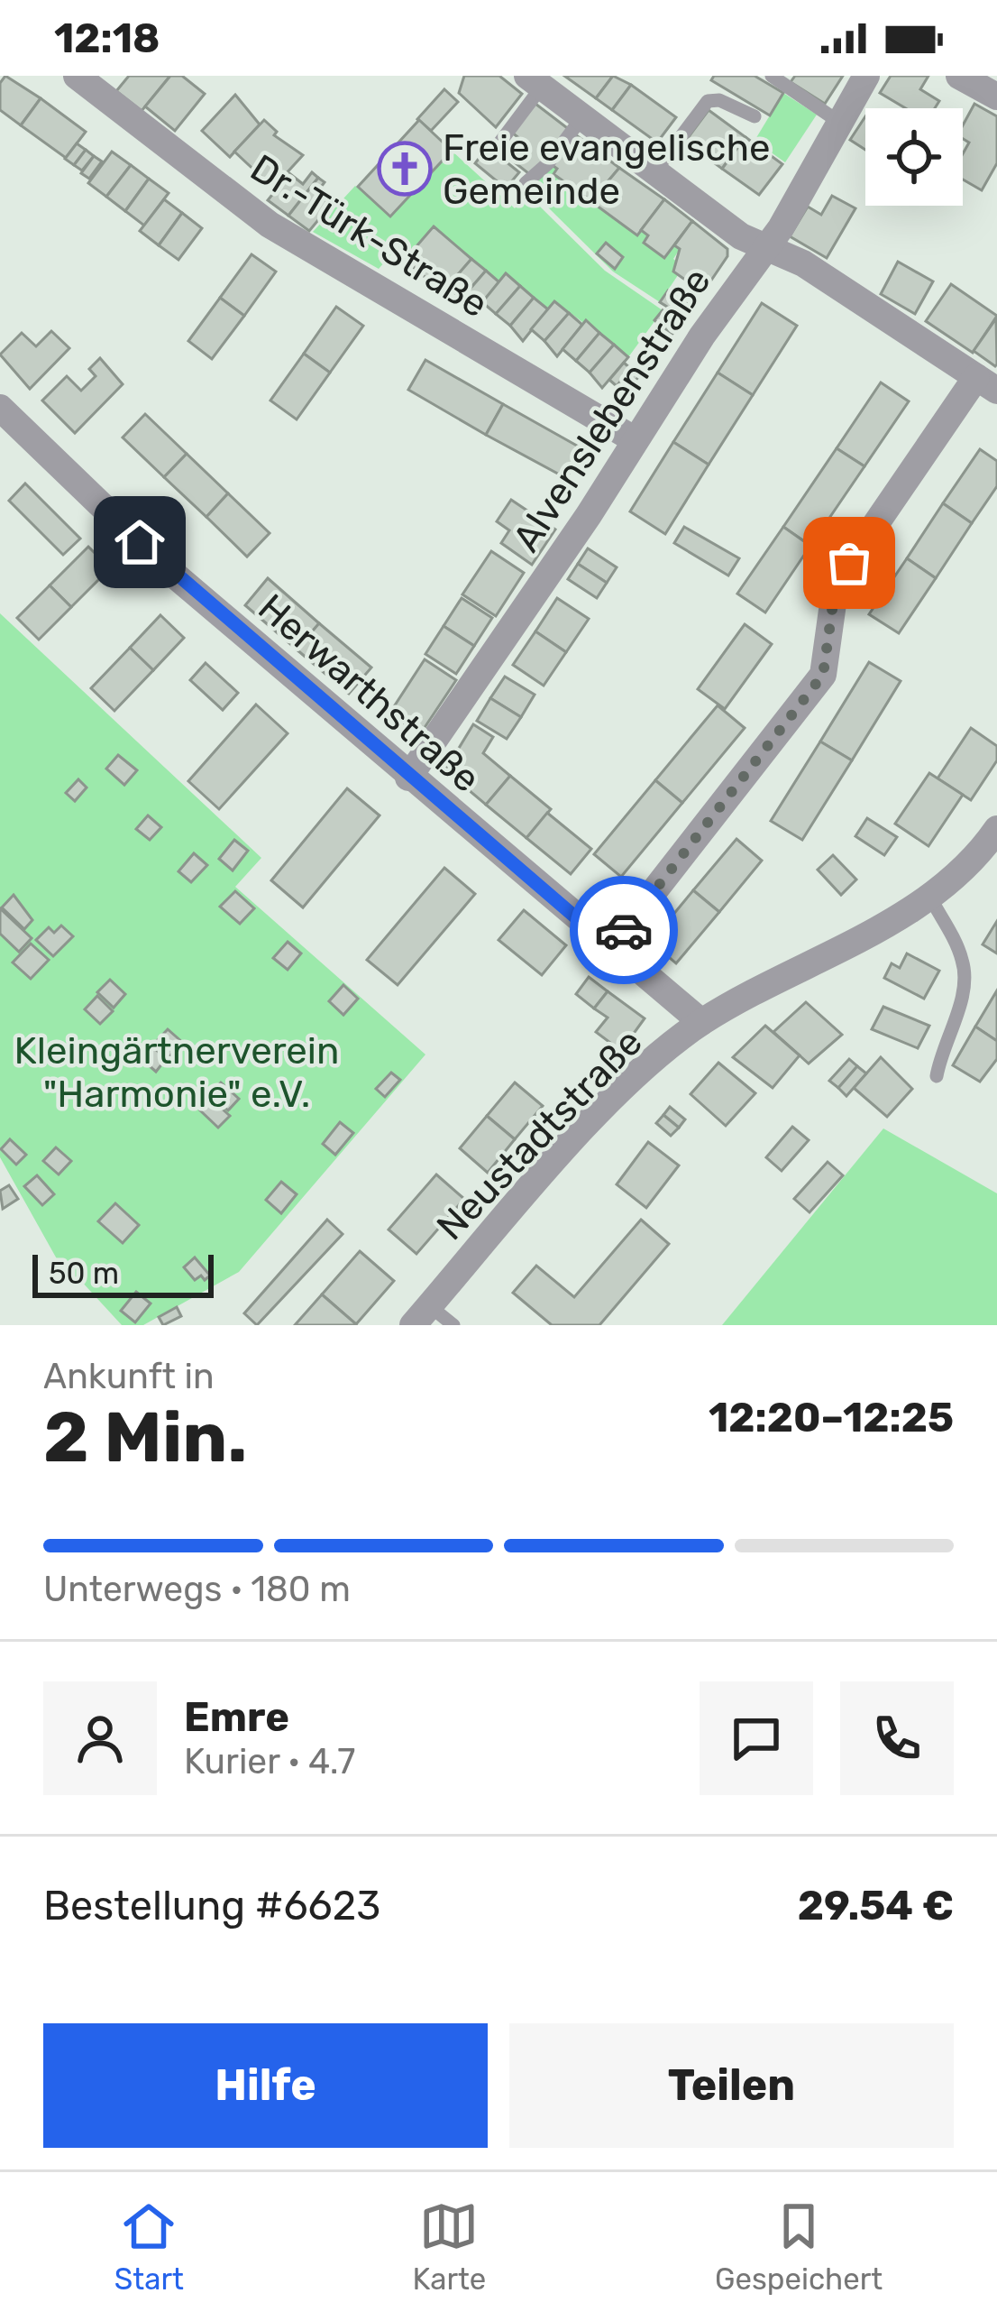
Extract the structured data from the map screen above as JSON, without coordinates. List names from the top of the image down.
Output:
{
  "streets": {
    "street": [
      "Dr.-Türk-Straße",
      "Alvenslebenstraße",
      "Herwarthstraße",
      "Neustadtstraße"
    ]
  },
  "crossings": [
    ["Dr.-Türk-Straße", "Alvenslebenstraße"],
    ["Alvenslebenstraße", "Herwarthstraße"],
    ["Herwarthstraße", "Neustadtstraße"]
  ],
  "parks": ["Kleingärtnerverein \"Harmonie\" e.V."],
  "places": {
    "church": ["Freie evangelische Gemeinde"]
  },
  "scale_bar": "50 m",
  "page": {
    "status": "12:18",
    "scale": "50 m",
    "heading": ["2 Min.", "Ankunft in", "12:20–12:25"],
    "panel": [
      "Emre",
      "Kurier · 4.7",
      "Bestellung #6623",
      "29.54 €"
    ],
    "bar": "Unterwegs · 180 m",
    "buttons": ["Hilfe", "Teilen"],
    "tabs": ["Start", "Karte", "Gespeichert"]
  }
}
